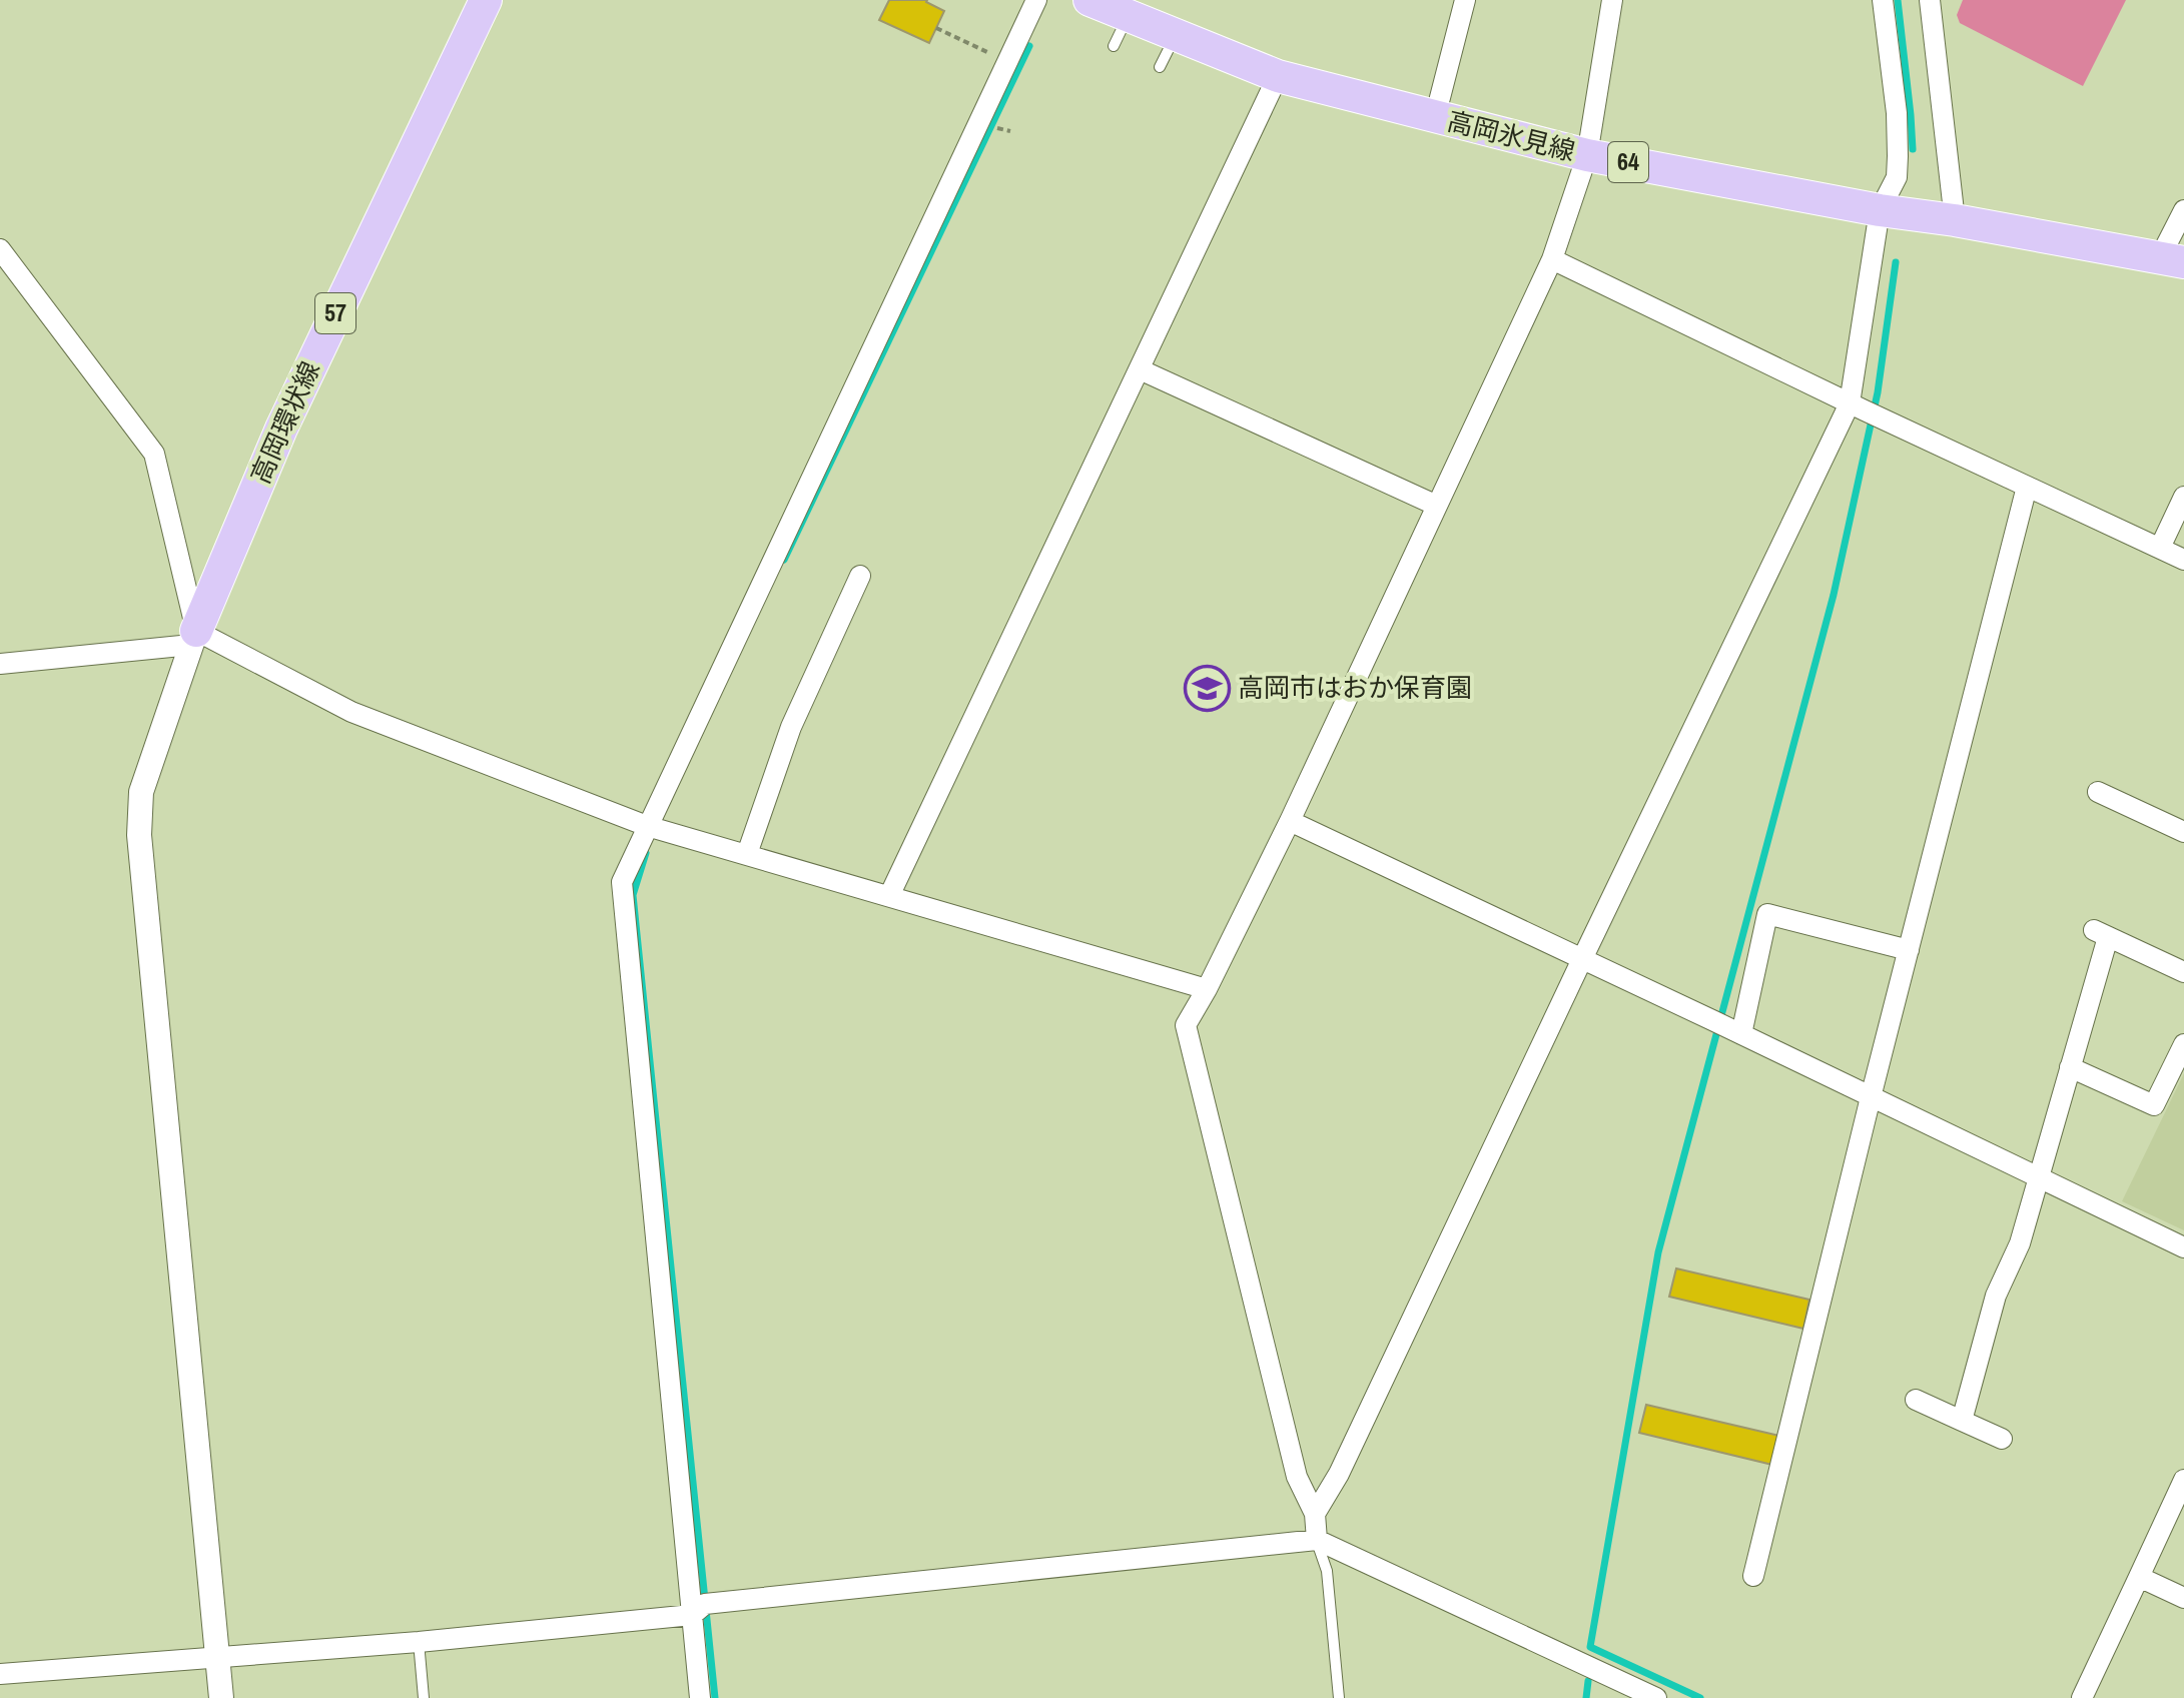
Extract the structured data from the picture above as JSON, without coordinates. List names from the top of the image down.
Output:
{
  "streets": {
    "main road": [
      "高岡氷見線",
      "64",
      "57",
      "高岡環状線"
    ]
  },
  "places": {
    "school or university": ["高岡市はおか保育園"]
  }
}
